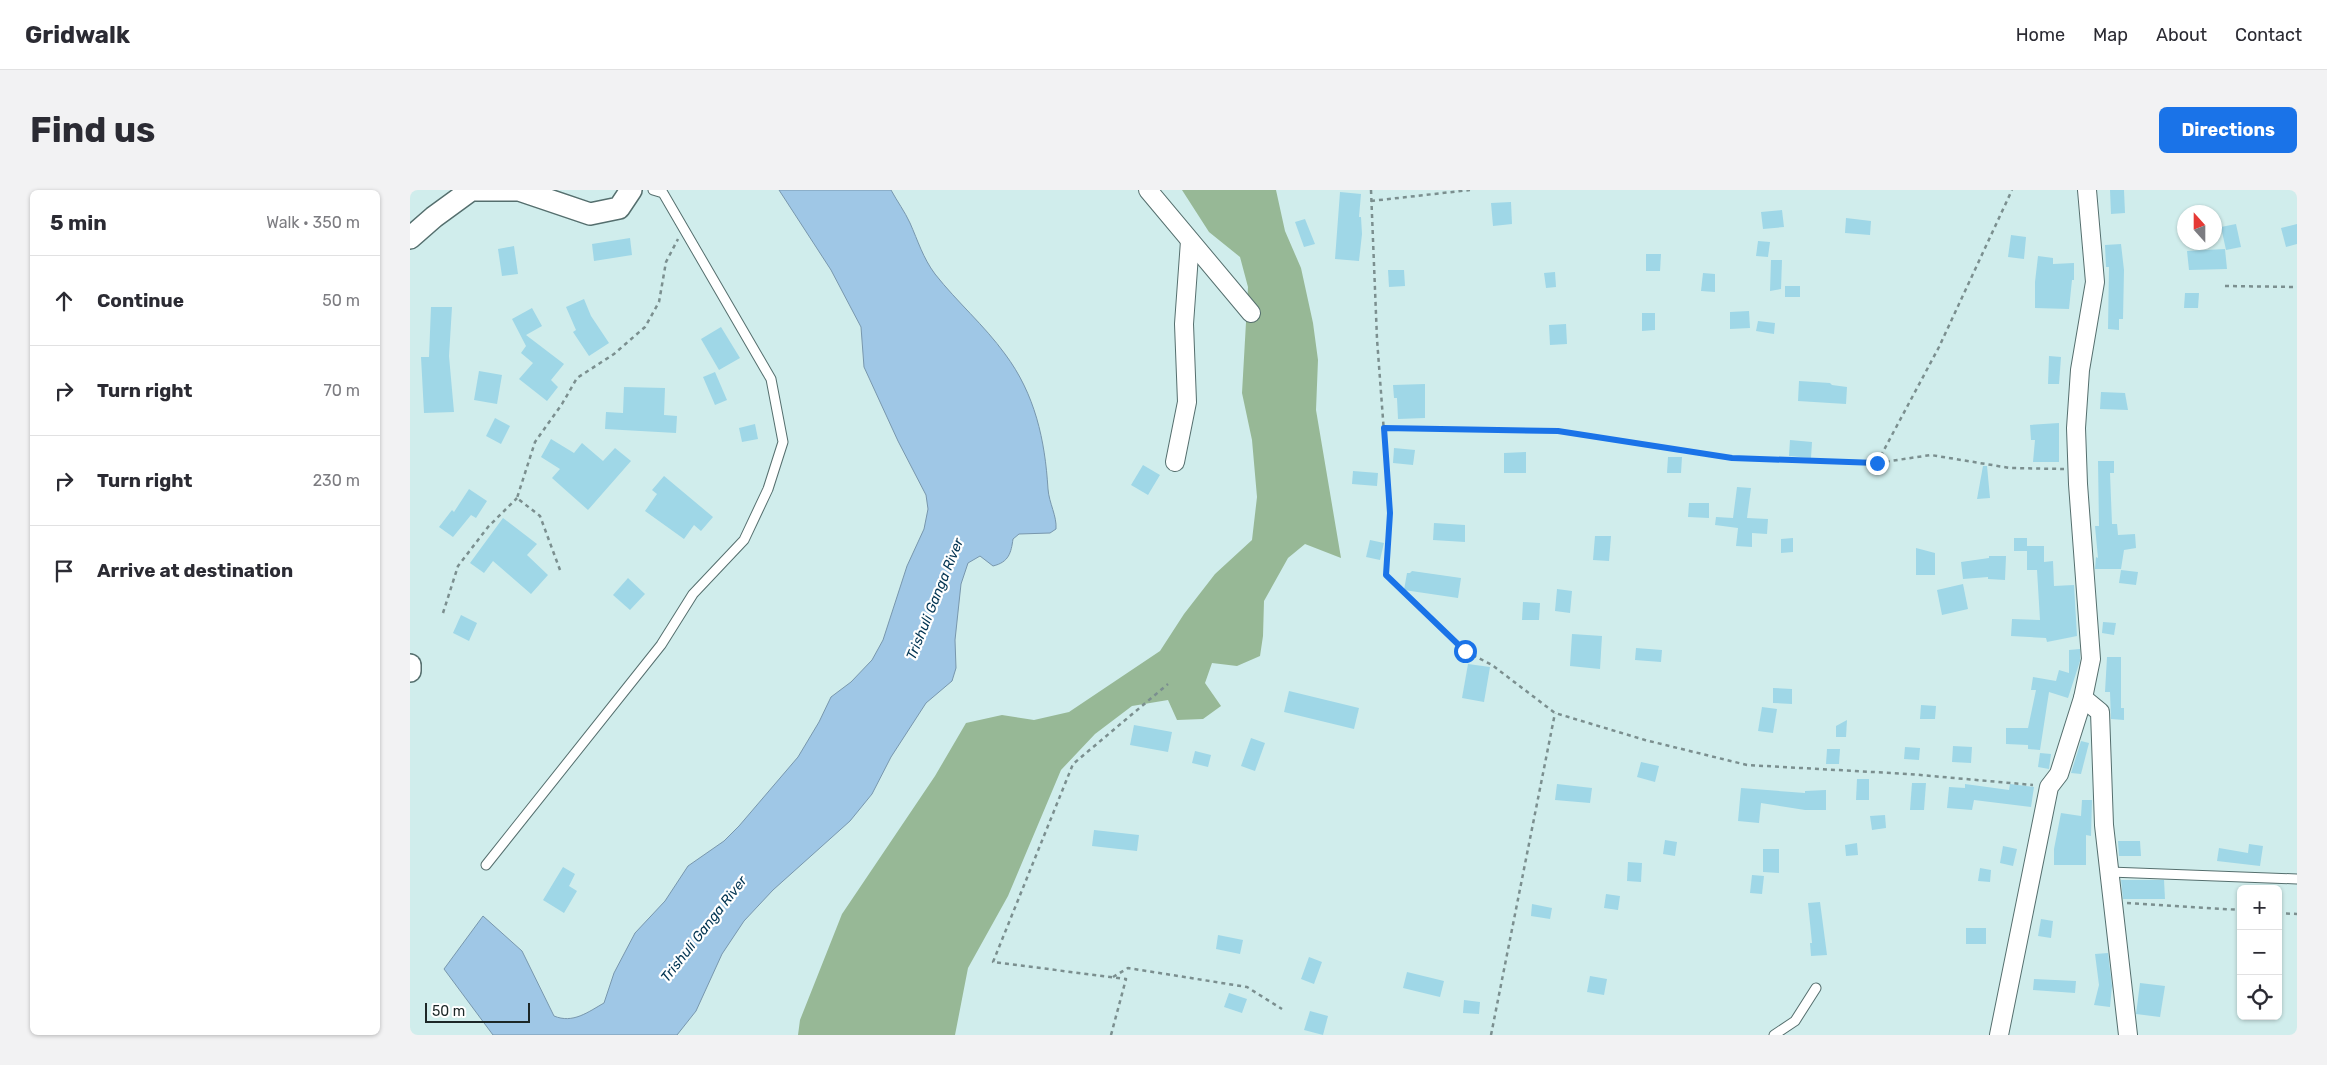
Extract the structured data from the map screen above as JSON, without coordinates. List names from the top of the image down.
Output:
{
  "water": ["Trishuli Ganga River"],
  "scale_bar": "50 m",
  "north": "top",
  "page": {
    "header": "Gridwalk",
    "nav": [
      "Home",
      "Map",
      "About",
      "Contact"
    ],
    "buttons": "Directions",
    "title": "Find us",
    "heading": ["5 min", "Walk · 350 m"],
    "list": [
      ["Continue", "50 m"],
      ["Turn right", "70 m"],
      ["Turn right", "230 m"],
      "Arrive at destination"
    ],
    "map_buttons": ["+", "−"],
    "scale": "50 m"
  }
}
